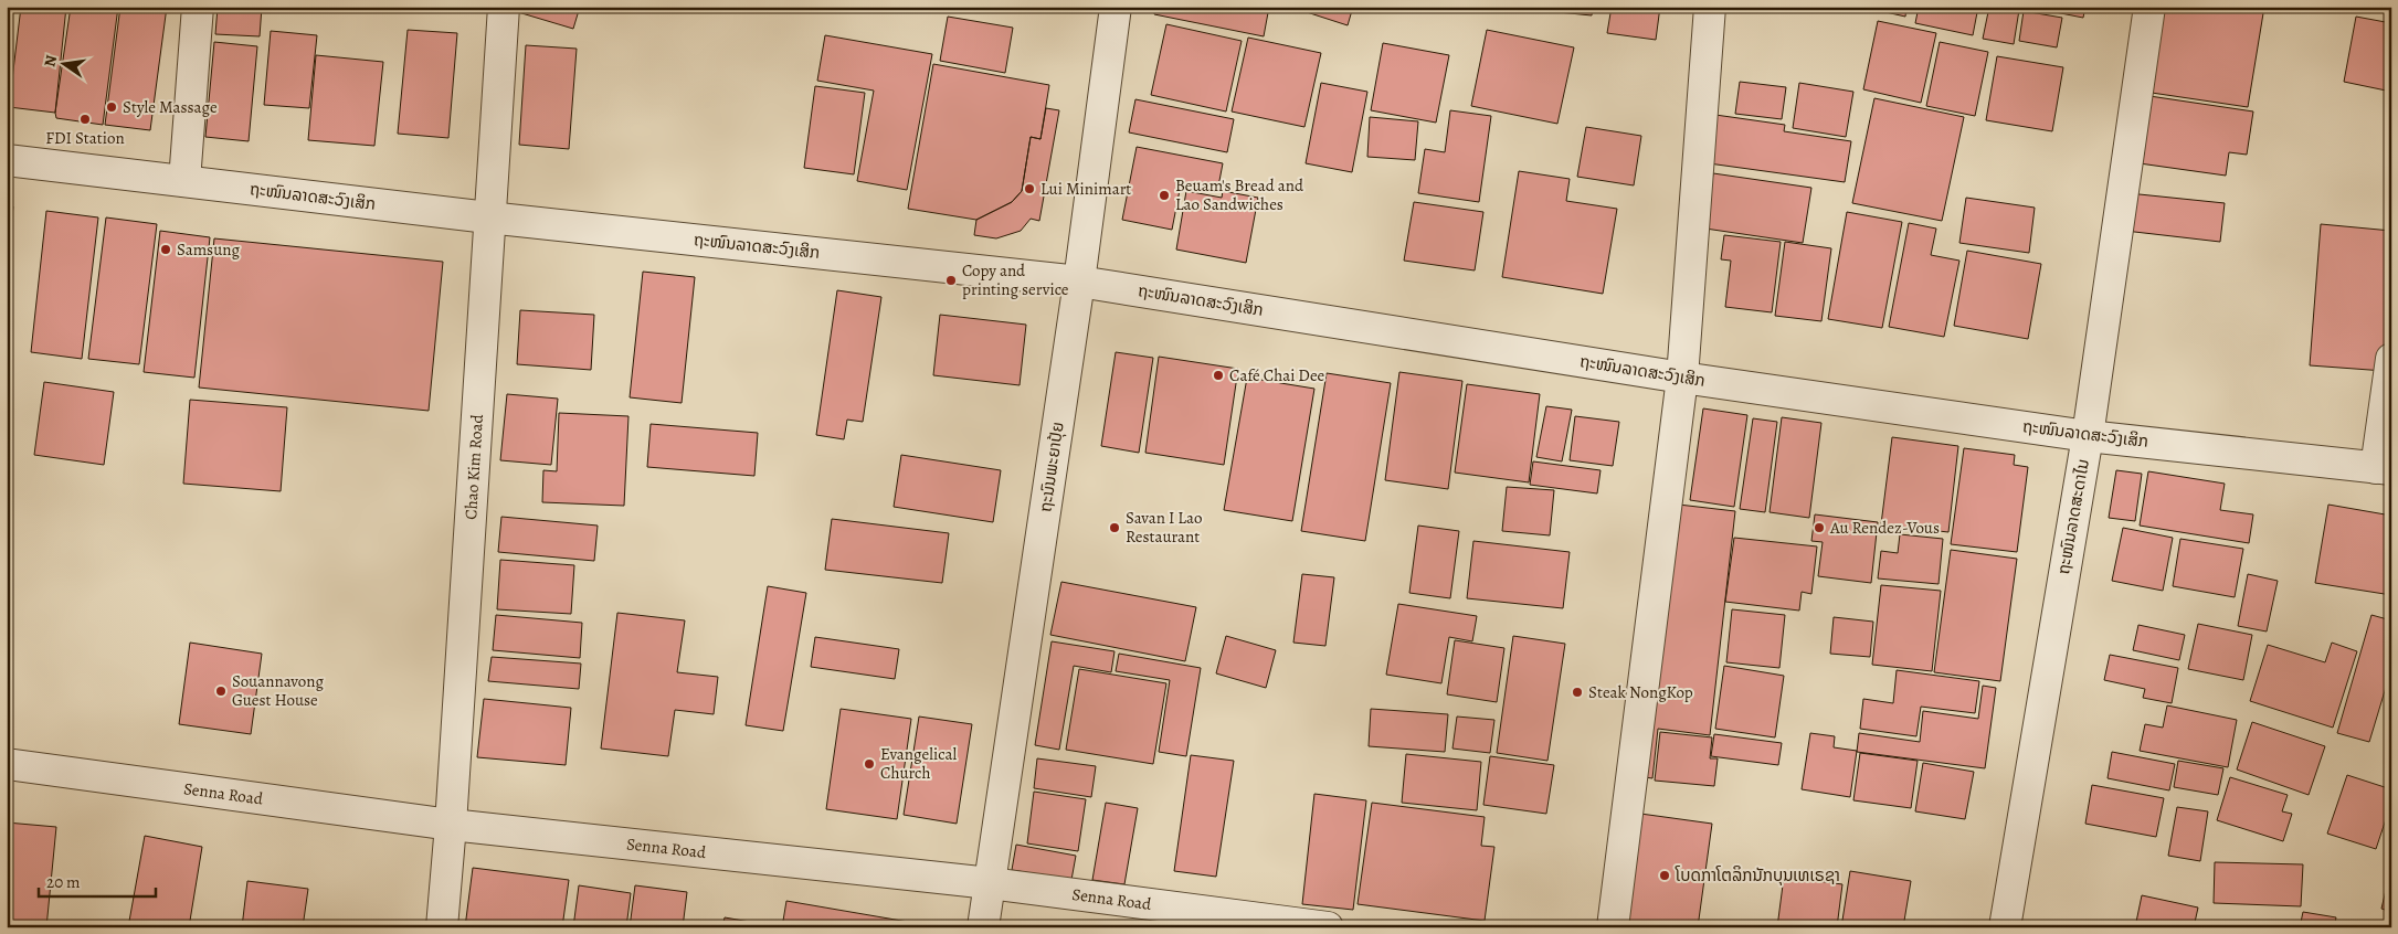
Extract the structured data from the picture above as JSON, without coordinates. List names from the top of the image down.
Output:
{
  "streets": {
    "street": [
      "ຖະໜົນລາດສະວົງເສິກ",
      "Chao Kim Road",
      "ຖະນົນພະຍາປຸ້ຍ",
      "ຖະໜົນລາດສະດາໄນ",
      "Senna Road"
    ]
  },
  "crossings": [
    ["ຖະໜົນລາດສະວົງເສິກ", "Chao Kim Road"],
    ["ຖະໜົນລາດສະວົງເສິກ", "ຖະນົນພະຍາປຸ້ຍ"],
    ["ຖະໜົນລາດສະວົງເສິກ", "ຖະໜົນລາດສະດາໄນ"],
    ["Chao Kim Road", "Senna Road"],
    ["ຖະນົນພະຍາປຸ້ຍ", "Senna Road"]
  ],
  "places": [
    "Style Massage",
    "FDI Station",
    "Lui Minimart",
    "Beuam's Bread and Lao Sandwiches",
    "Samsung",
    "Copy and printing service",
    "Café Chai Dee",
    "Savan I Lao Restaurant",
    "Au Rendez-Vous",
    "Souannavong Guest House",
    "Steak NongKop",
    "Evangelical Church",
    "ໂບດກາໂຕລິກນັກບຸນເທເຣຊາ"
  ],
  "scale_bar": "20 m",
  "north": "left"
}
